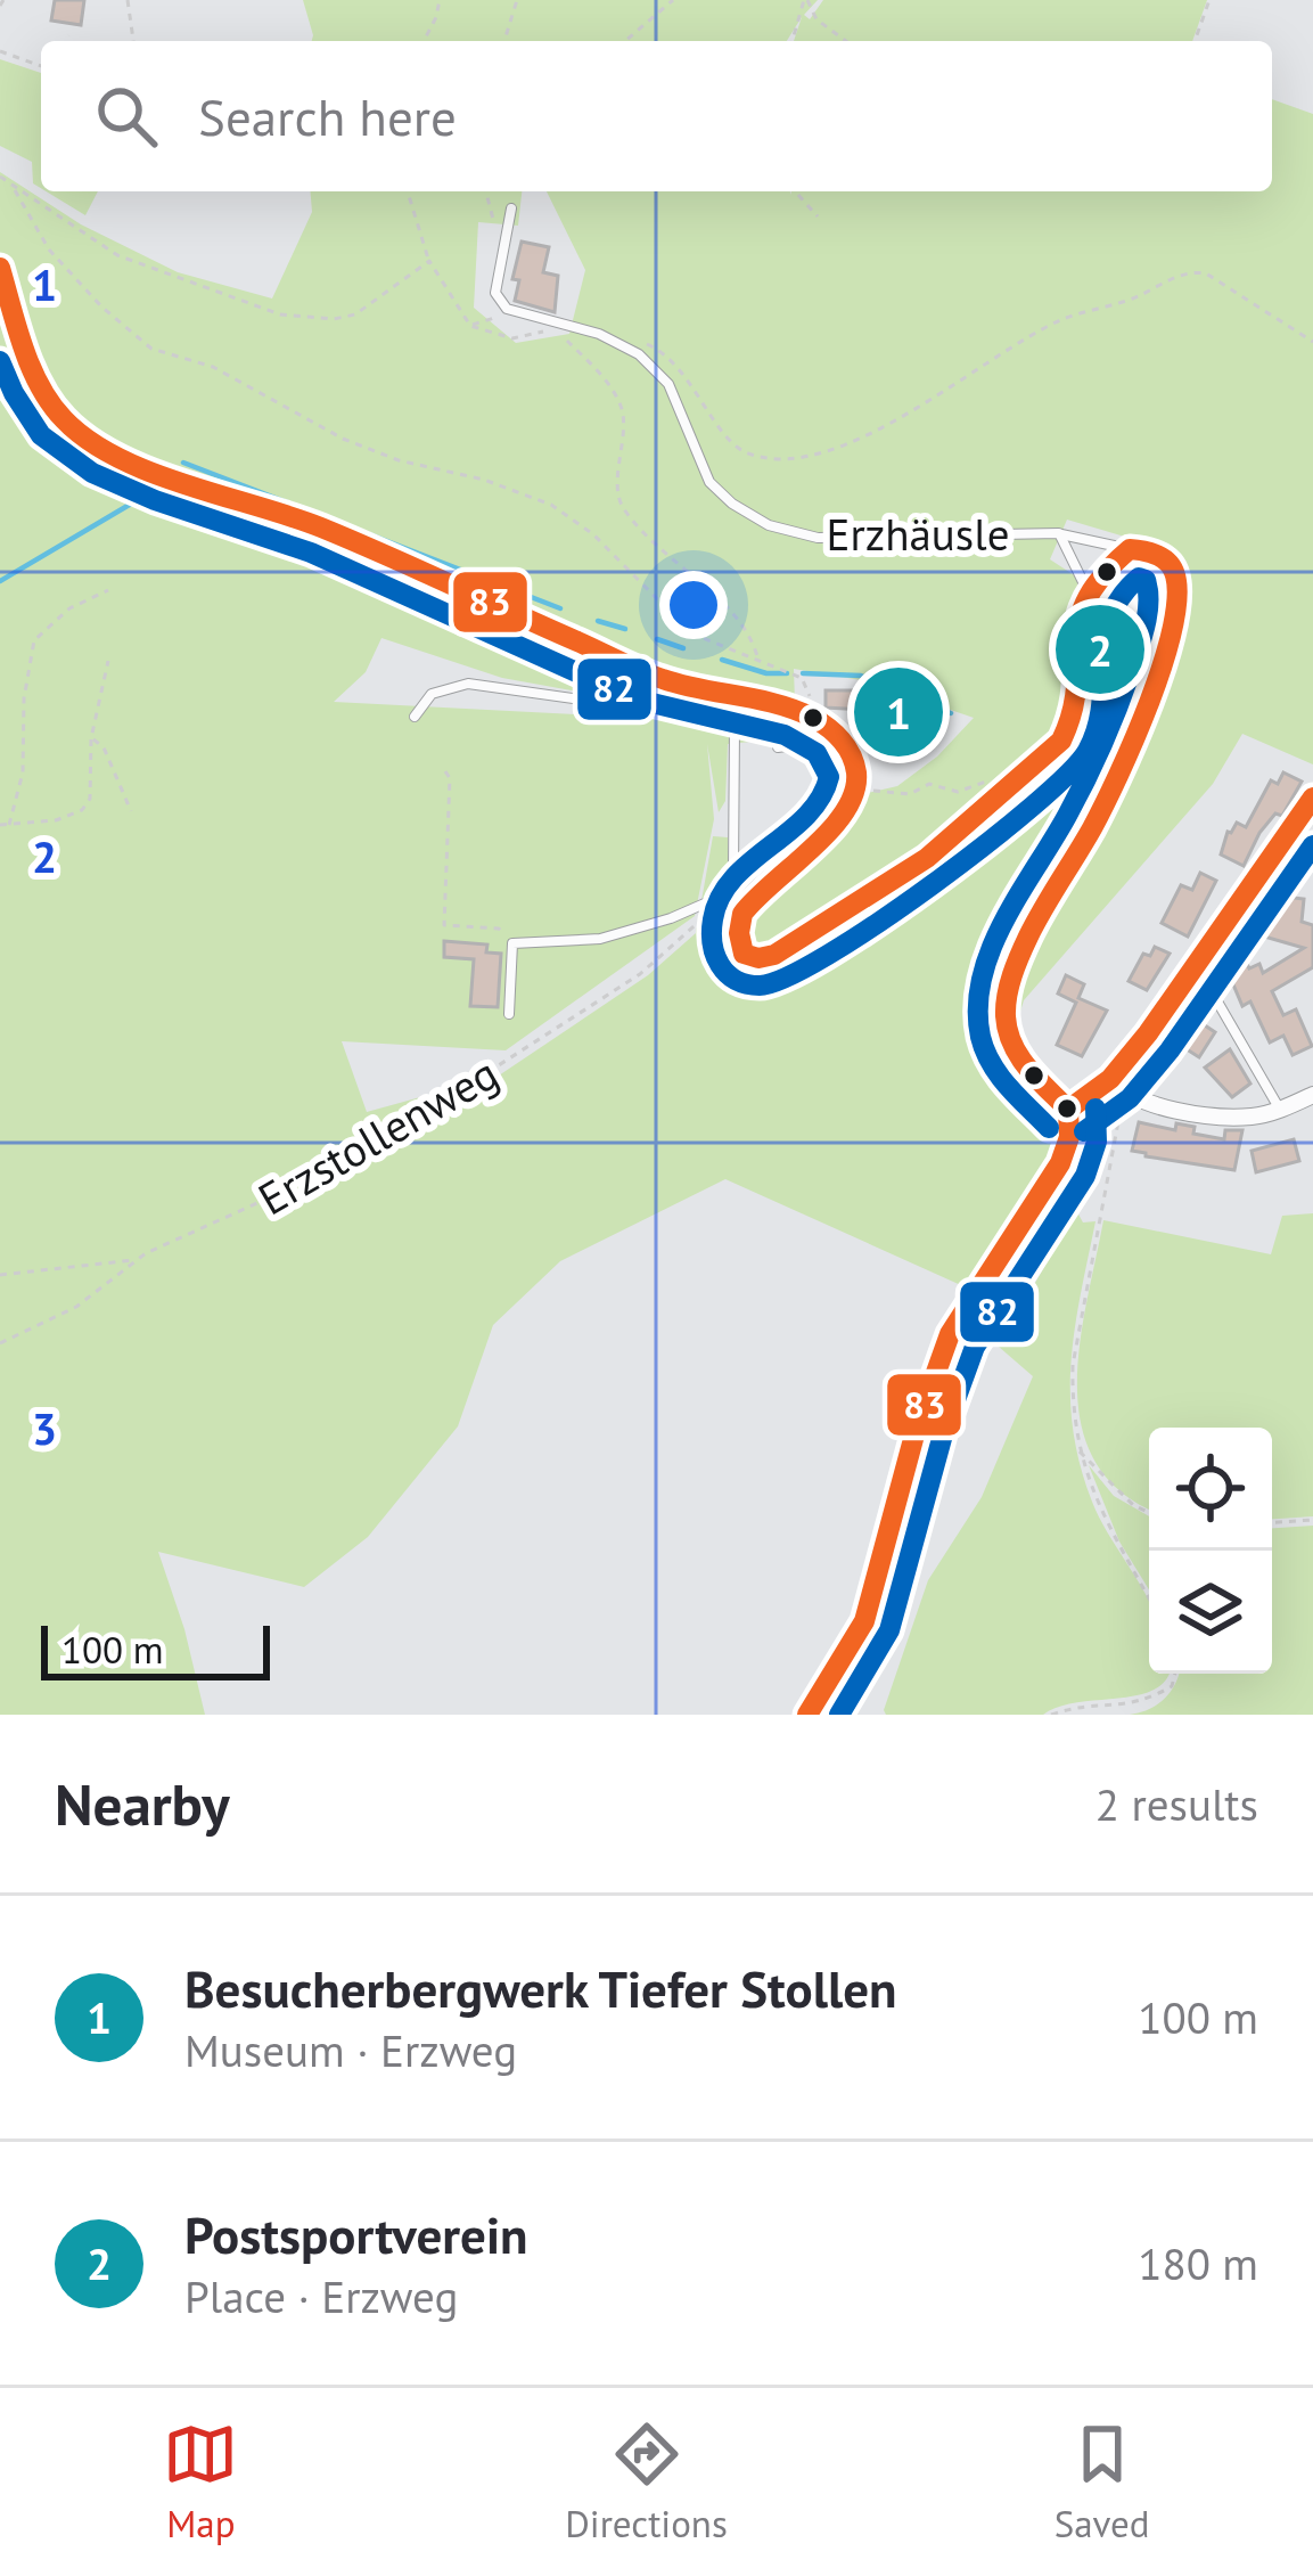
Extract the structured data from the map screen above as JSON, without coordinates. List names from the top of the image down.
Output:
{
  "streets": {
    "lane": ["Erzhäusle"],
    "path": ["Erzstollenweg"]
  },
  "lines": ["transit line 83", "transit line 82"],
  "scale_bar": "100 m",
  "page": {
    "search": "Search here",
    "pins": ["2", "1"],
    "scale": "100 m",
    "heading": ["Nearby", "2 results"],
    "list": [
      {
        "mark": "1",
        "name": "Besucherbergwerk Tiefer Stollen",
        "note": "Museum · Erzweg",
        "value": "100 m"
      },
      {
        "mark": "2",
        "name": "Postsportverein",
        "note": "Place · Erzweg",
        "value": "180 m"
      }
    ],
    "nav": ["Map", "Directions", "Saved"]
  },
  "grid": {
    "rows": ["1", "2", "3"]
  }
}
